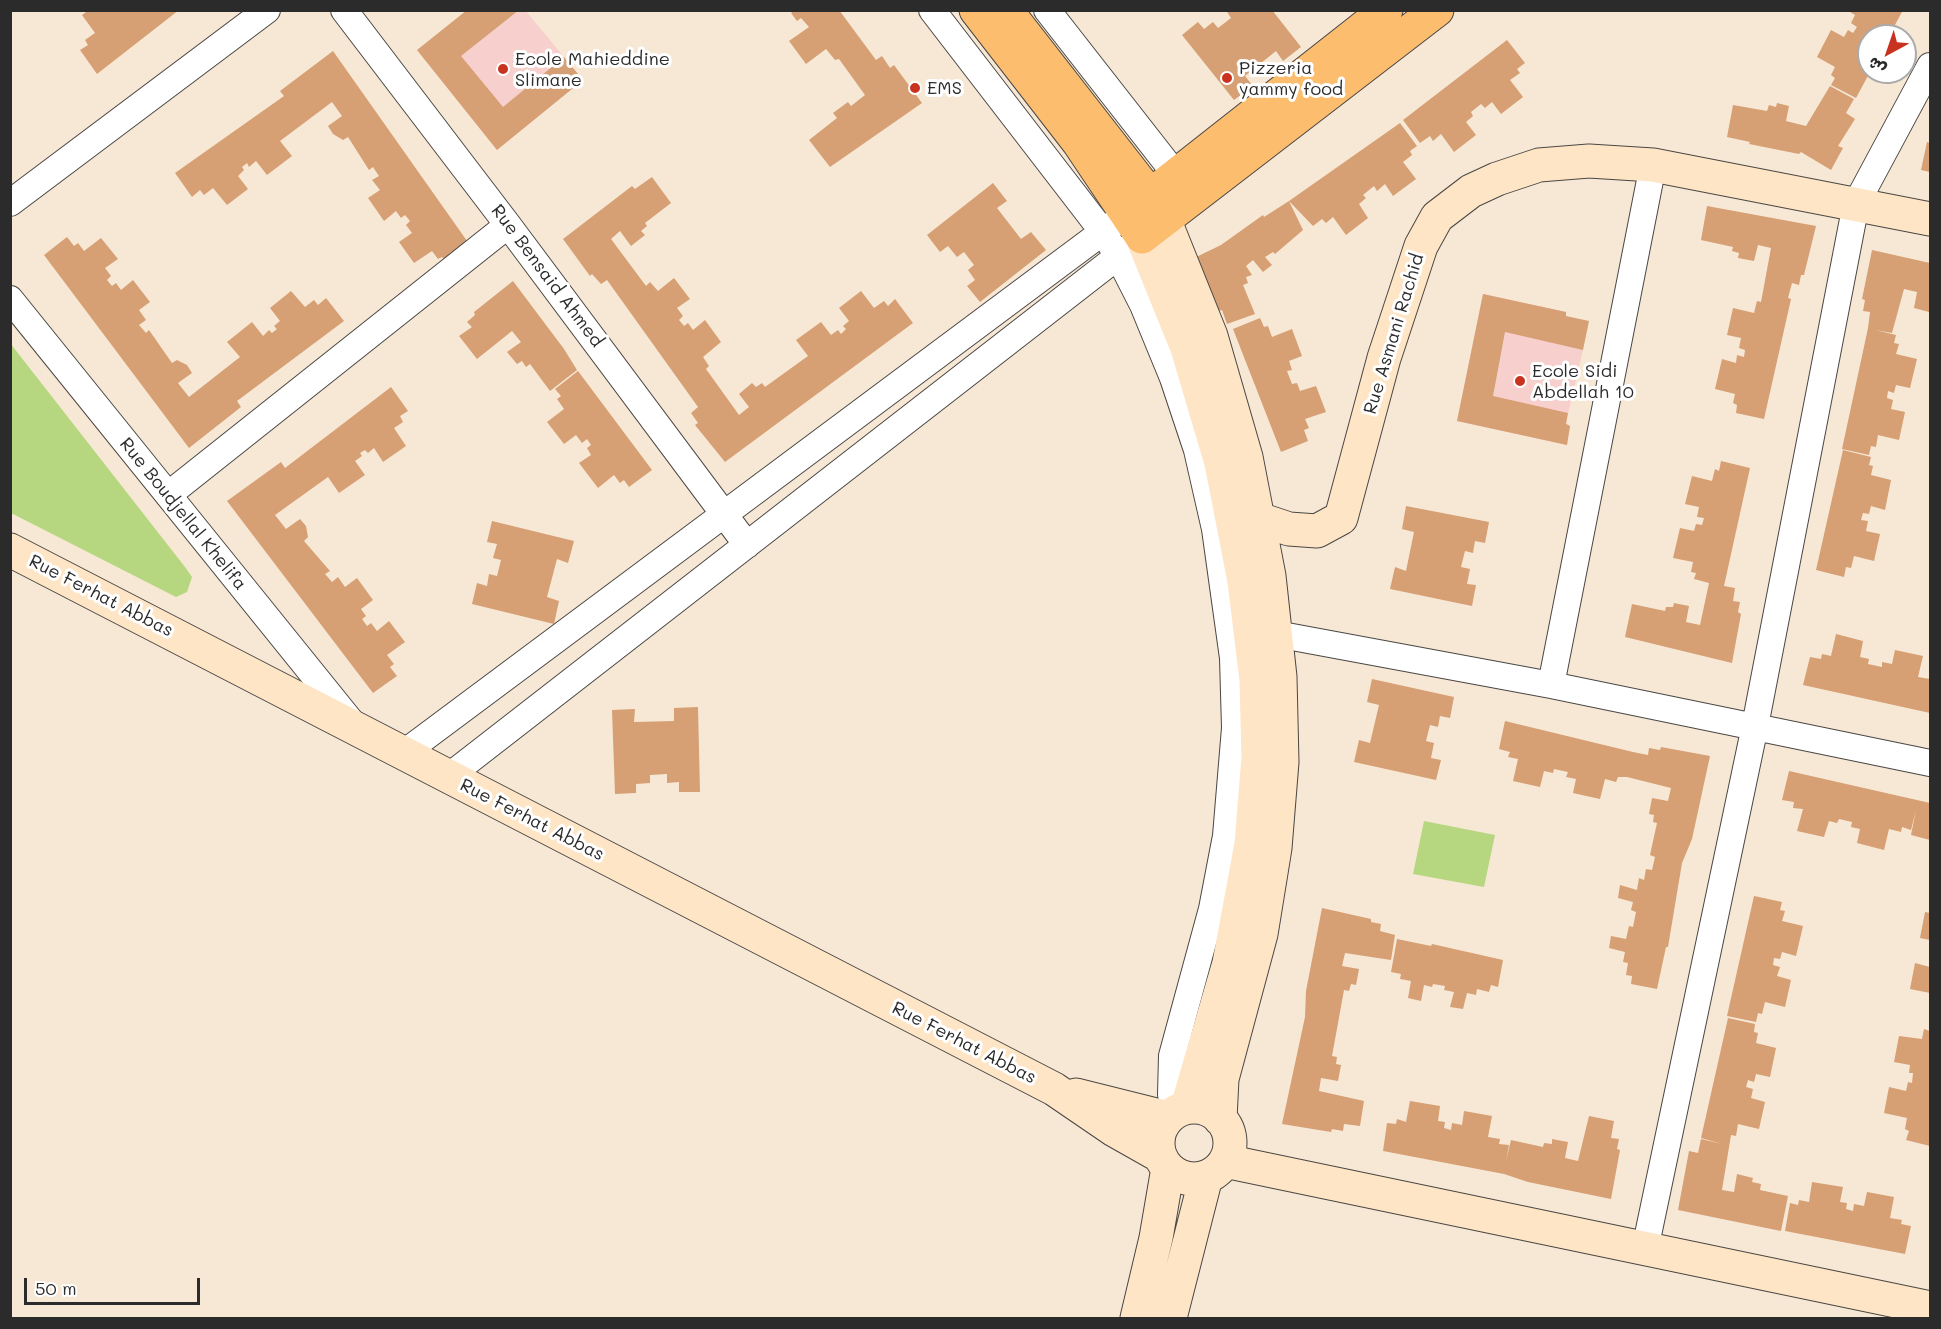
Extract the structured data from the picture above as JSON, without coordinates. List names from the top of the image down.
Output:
{
  "streets": {
    "street": [
      "Rue Bensaid Ahmed",
      "Rue Asmani Rachid",
      "Rue Boudjellal Khelifa",
      "Rue Ferhat Abbas"
    ]
  },
  "crossings": [
    ["Rue Boudjellal Khelifa", "Rue Ferhat Abbas"]
  ],
  "places": [
    "Ecole Mahieddine Slimane",
    "Pizzeria yammy food",
    "EMS",
    "Ecole Sidi Abdellah 10"
  ],
  "scale_bar": "50 m",
  "north": "bottom left"
}
